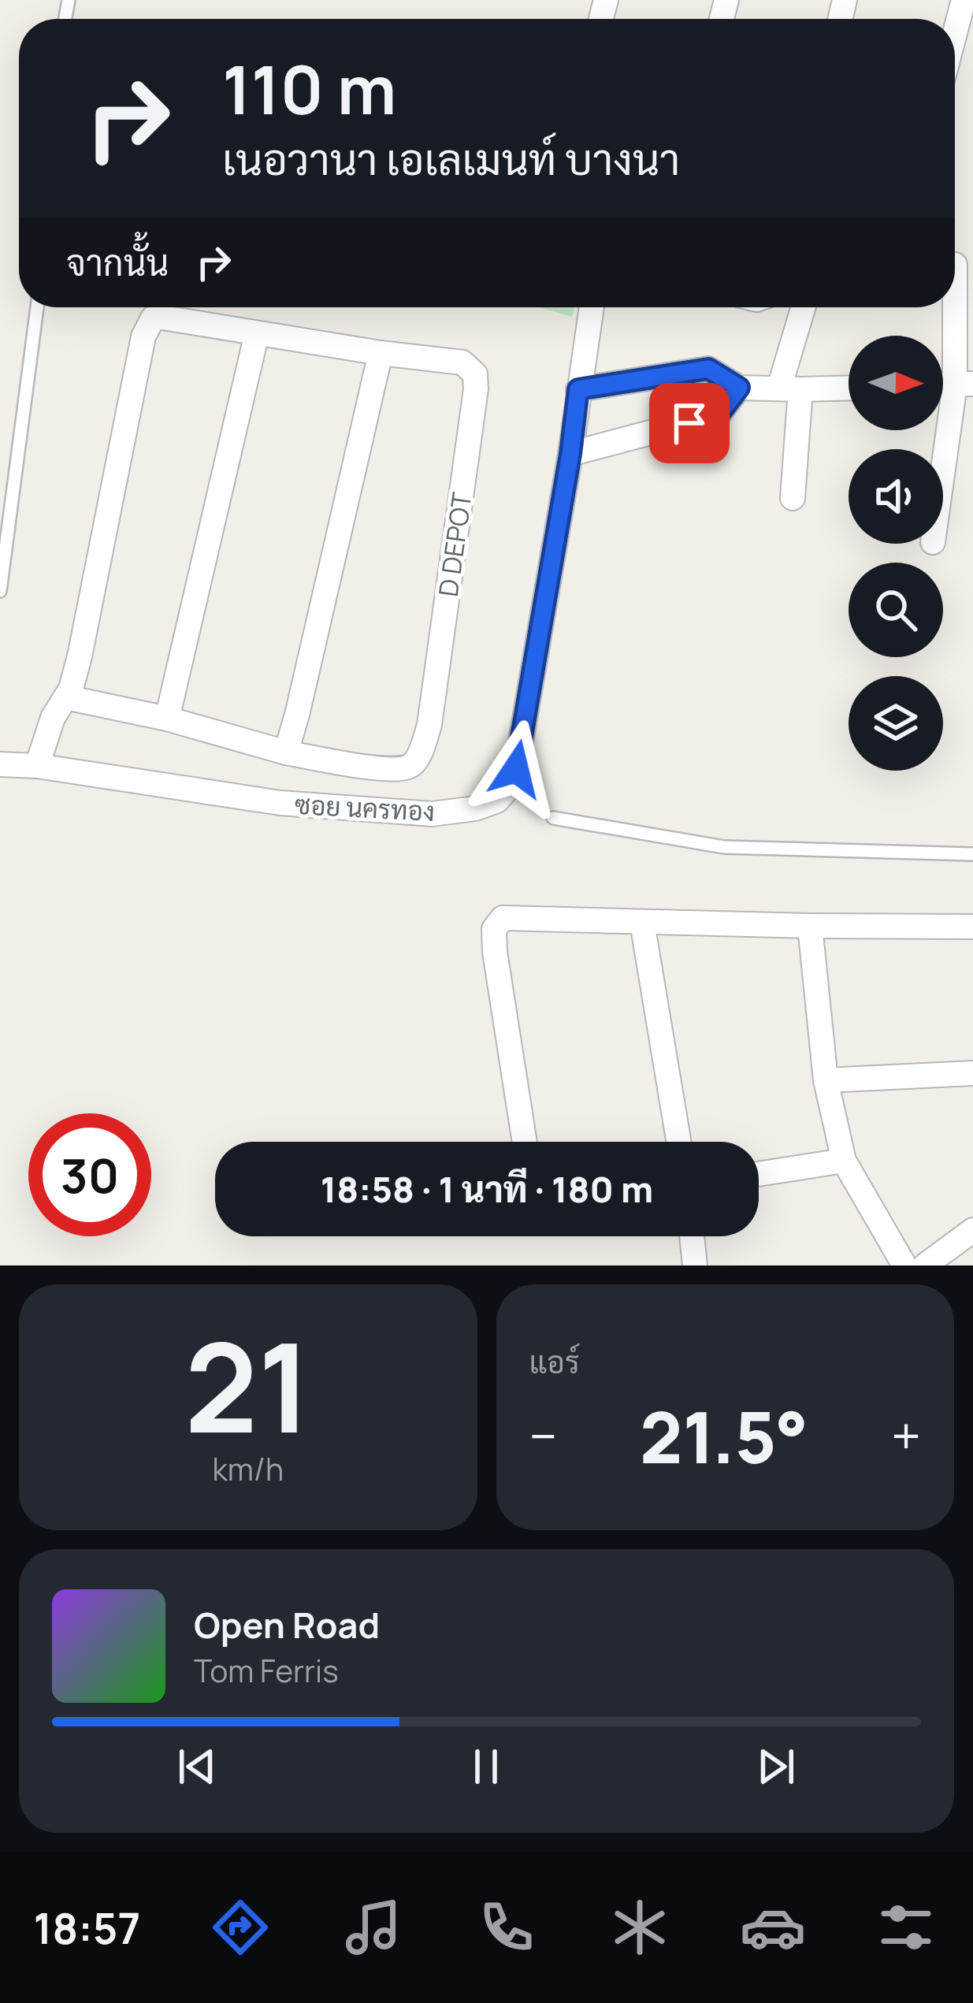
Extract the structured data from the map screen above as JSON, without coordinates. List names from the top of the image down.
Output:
{
  "streets": {
    "street": ["D DEPOT", "ซอย นครทอง"]
  },
  "crossings": [
    ["D DEPOT", "ซอย นครทอง"]
  ],
  "north": "right",
  "page": {
    "turn": ["110 m", "เนอวานา เอเลเมนท์ บางนา"],
    "then": "จากนั้น",
    "limit": "30",
    "trip": "18:58 · 1 นาที · 180 m",
    "tile": [
      ["21", "km/h"],
      "แอร์"
    ],
    "heat": ["−", "21.5°", "+"],
    "song": ["Open Road", "Tom Ferris"],
    "tabs": "18:57"
  }
}
